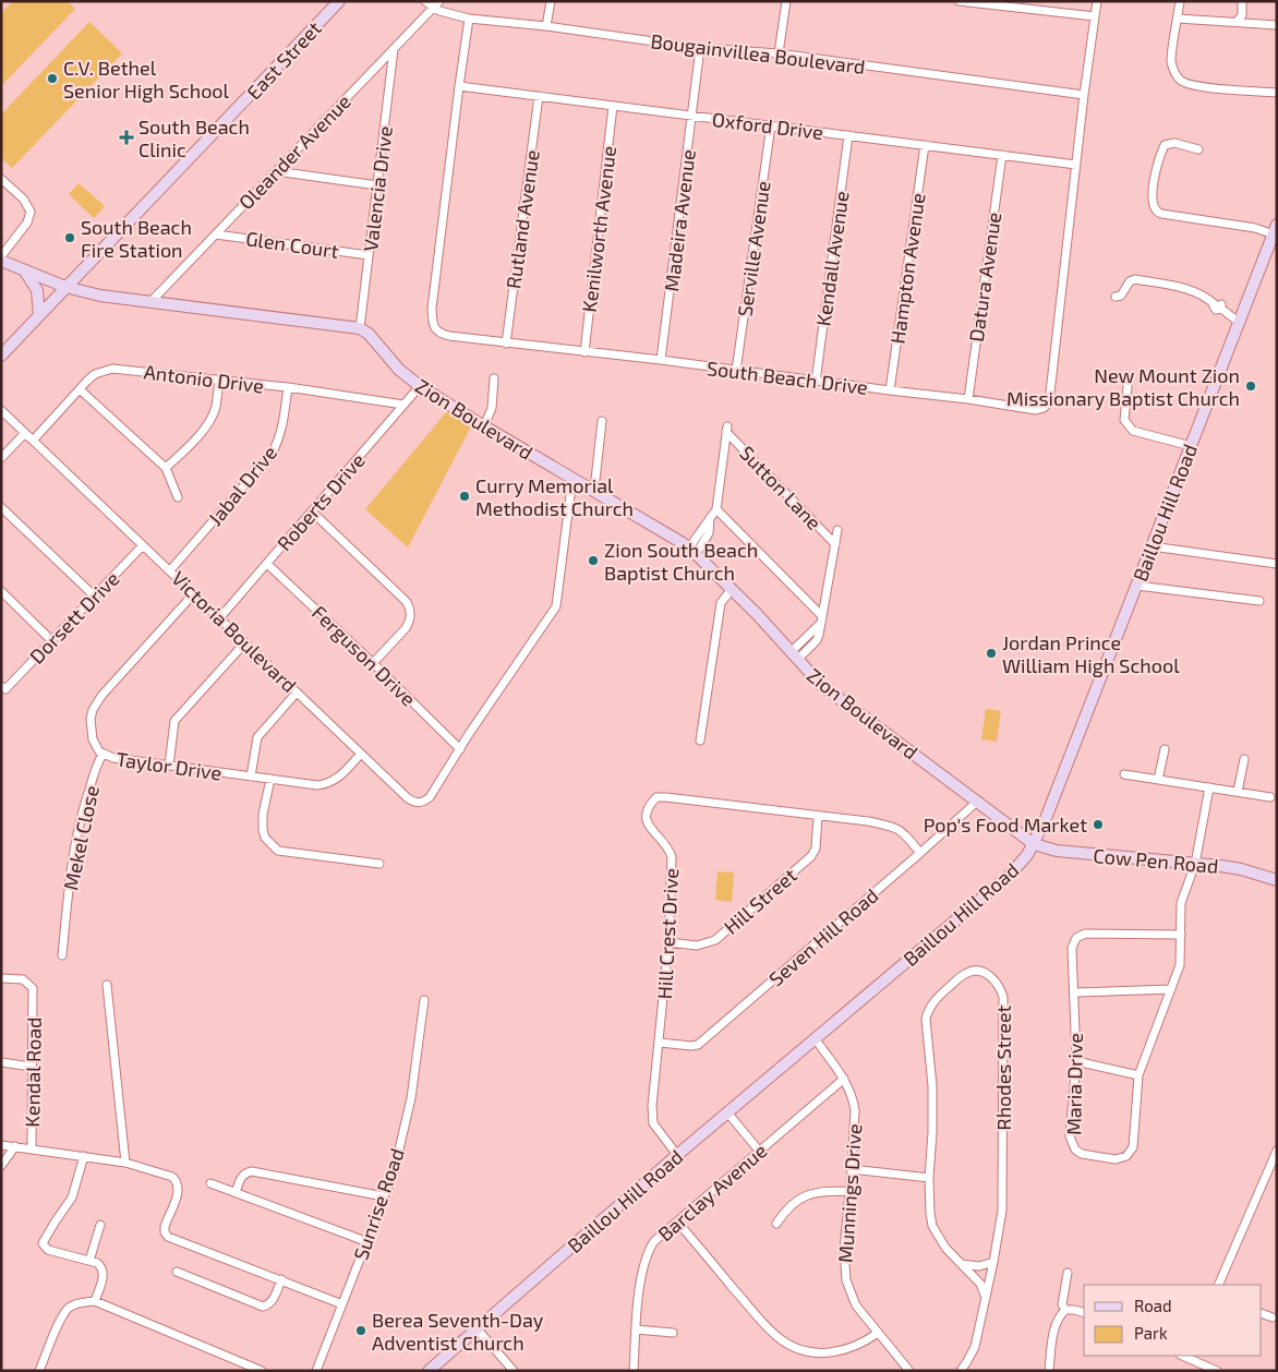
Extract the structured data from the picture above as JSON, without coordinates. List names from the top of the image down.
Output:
{
  "streets": {
    "main road": [
      "East Street",
      "Zion Boulevard",
      "Baillou Hill Road",
      "Cow Pen Road"
    ],
    "street": [
      "Bougainvillea Boulevard",
      "Oxford Drive",
      "Oleander Avenue",
      "Valencia Drive",
      "Rutland Avenue",
      "Madeira Avenue",
      "Kenilworth Avenue",
      "Glen Court",
      "Serville Avenue",
      "Kendall Avenue",
      "Hampton Avenue",
      "Datura Avenue",
      "South Beach Drive",
      "Antonio Drive",
      "Jabal Drive",
      "Sutton Lane",
      "Roberts Drive",
      "Dorsett Drive",
      "Victoria Boulevard",
      "Ferguson Drive",
      "Taylor Drive",
      "Mekel Close",
      "Hill Street",
      "Hill Crest Drive",
      "Seven Hill Road",
      "Rhodes Street",
      "Kendal Road",
      "Maria Drive",
      "Barclay Avenue",
      "Munnings Drive",
      "Sunrise Road"
    ]
  },
  "crossings": [
    ["Bougainvillea Boulevard", "Oleander Avenue"],
    ["Bougainvillea Boulevard", "Madeira Avenue"],
    ["Bougainvillea Boulevard", "South Beach Drive"],
    ["Oxford Drive", "Rutland Avenue"],
    ["Oxford Drive", "Madeira Avenue"],
    ["Oxford Drive", "Kenilworth Avenue"],
    ["Oxford Drive", "Serville Avenue"],
    ["Oxford Drive", "Kendall Avenue"],
    ["Oxford Drive", "Hampton Avenue"],
    ["Oxford Drive", "Datura Avenue"],
    ["Oxford Drive", "South Beach Drive"],
    ["Oleander Avenue", "Valencia Drive"],
    ["Oleander Avenue", "Glen Court"],
    ["Valencia Drive", "Glen Court"],
    ["Valencia Drive", "Zion Boulevard"],
    ["Rutland Avenue", "South Beach Drive"],
    ["Madeira Avenue", "South Beach Drive"],
    ["Kenilworth Avenue", "South Beach Drive"],
    ["Serville Avenue", "South Beach Drive"],
    ["Kendall Avenue", "South Beach Drive"],
    ["Hampton Avenue", "South Beach Drive"],
    ["Datura Avenue", "South Beach Drive"],
    ["Antonio Drive", "Jabal Drive"],
    ["Antonio Drive", "Roberts Drive"],
    ["Antonio Drive", "Victoria Boulevard"],
    ["Zion Boulevard", "Roberts Drive"],
    ["Zion Boulevard", "Baillou Hill Road"],
    ["Zion Boulevard", "Cow Pen Road"],
    ["Zion Boulevard", "Seven Hill Road"],
    ["Jabal Drive", "Victoria Boulevard"],
    ["Roberts Drive", "Victoria Boulevard"],
    ["Roberts Drive", "Ferguson Drive"],
    ["Baillou Hill Road", "Cow Pen Road"],
    ["Baillou Hill Road", "Hill Crest Drive"],
    ["Baillou Hill Road", "Munnings Drive"],
    ["Dorsett Drive", "Victoria Boulevard"],
    ["Victoria Boulevard", "Ferguson Drive"],
    ["Victoria Boulevard", "Taylor Drive"],
    ["Taylor Drive", "Mekel Close"],
    ["Cow Pen Road", "Maria Drive"],
    ["Hill Street", "Hill Crest Drive"],
    ["Hill Crest Drive", "Seven Hill Road"],
    ["Barclay Avenue", "Munnings Drive"]
  ],
  "places": {
    "other": [
      "C.V. Bethel Senior High School",
      "South Beach Fire Station",
      "New Mount Zion Missionary Baptist Church",
      "Curry Memorial Methodist Church",
      "Zion South Beach Baptist Church",
      "Jordan Prince William High School",
      "Pop's Food Market",
      "Berea Seventh-Day Adventist Church"
    ],
    "health": ["South Beach Clinic"]
  },
  "legend": ["Road", "Park"]
}
